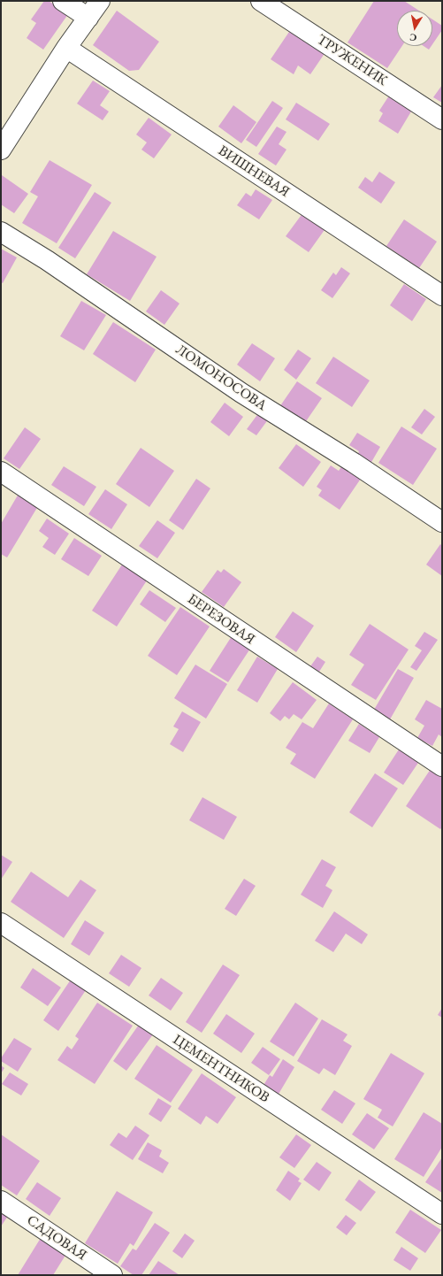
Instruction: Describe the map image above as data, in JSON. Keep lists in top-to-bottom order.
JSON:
{
  "streets": {
    "street": [
      "ТРУЖЕНИК",
      "ВИШНЕВАЯ",
      "ЛОМОНОСОВА",
      "БЕРЕЗОВАЯ",
      "ЦЕМЕНТНИКОВ",
      "САДОВАЯ"
    ]
  },
  "north": "bottom"
}
